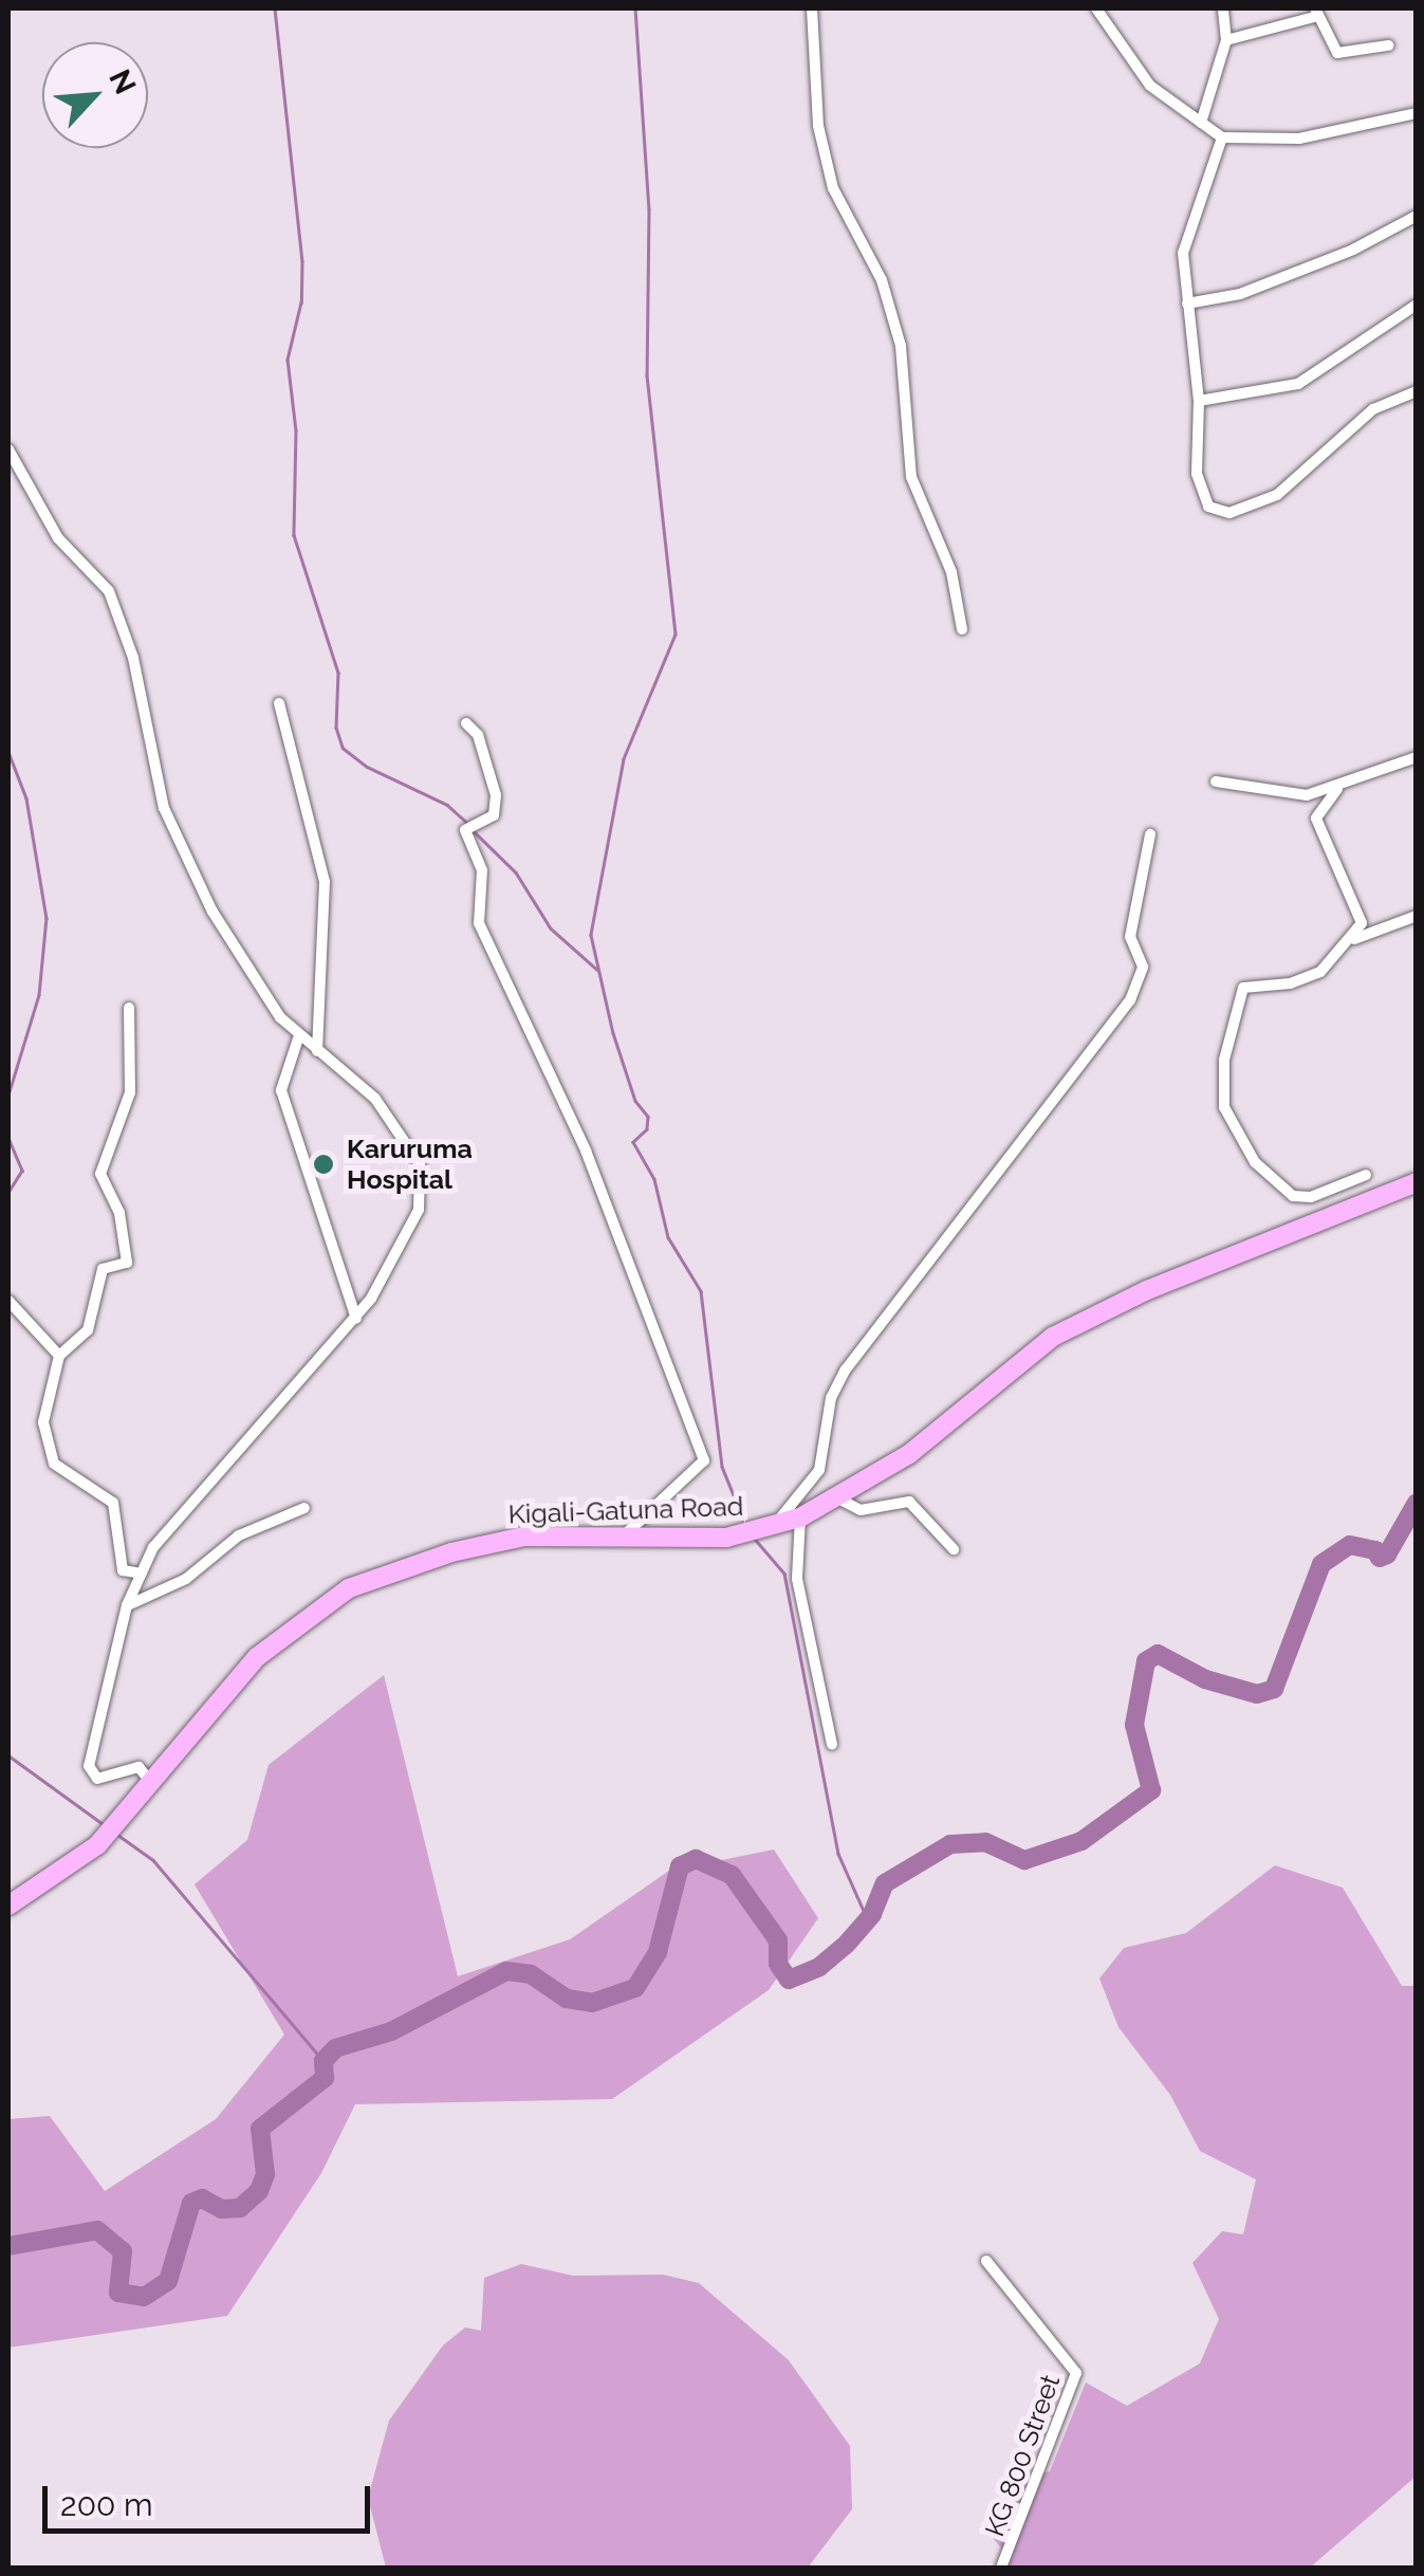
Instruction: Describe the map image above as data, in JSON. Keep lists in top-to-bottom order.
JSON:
{
  "streets": {
    "highway": ["Kigali-Gatuna Road"],
    "street": ["KG 800 Street"]
  },
  "places": ["Karuruma Hospital"],
  "scale_bar": "200 m",
  "north": "top right"
}
